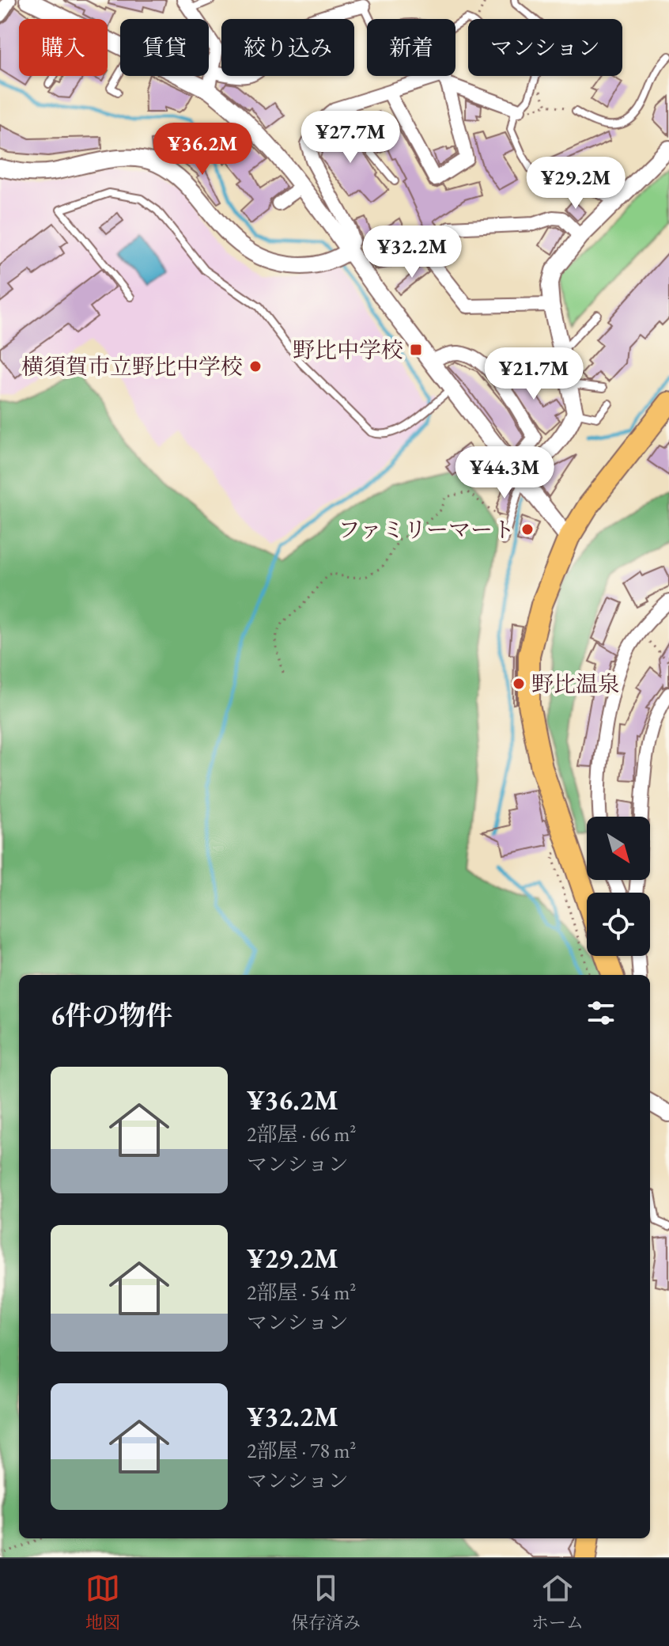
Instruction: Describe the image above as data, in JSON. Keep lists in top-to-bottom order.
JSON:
{
  "places": {
    "transit": ["野比中学校"],
    "other": ["横須賀市立野比中学校", "ファミリーマート", "野比温泉"]
  },
  "north": "bottom right",
  "page": {
    "chip": [
      "購入",
      "賃貸",
      "絞り込み",
      "新着",
      "マンション"
    ],
    "price": [
      "¥27.7M",
      "¥36.2M",
      "¥29.2M",
      "¥32.2M",
      "¥21.7M",
      "¥44.3M"
    ],
    "heading": "6件の物件",
    "list": [
      {
        "name": "¥36.2M",
        "note": "2部屋 · 66 m² · マンション"
      },
      {
        "name": "¥29.2M",
        "note": "2部屋 · 54 m² · マンション"
      },
      {
        "name": "¥32.2M",
        "note": "2部屋 · 78 m² · マンション"
      }
    ],
    "tabs": ["地図", "保存済み", "ホーム"]
  }
}
